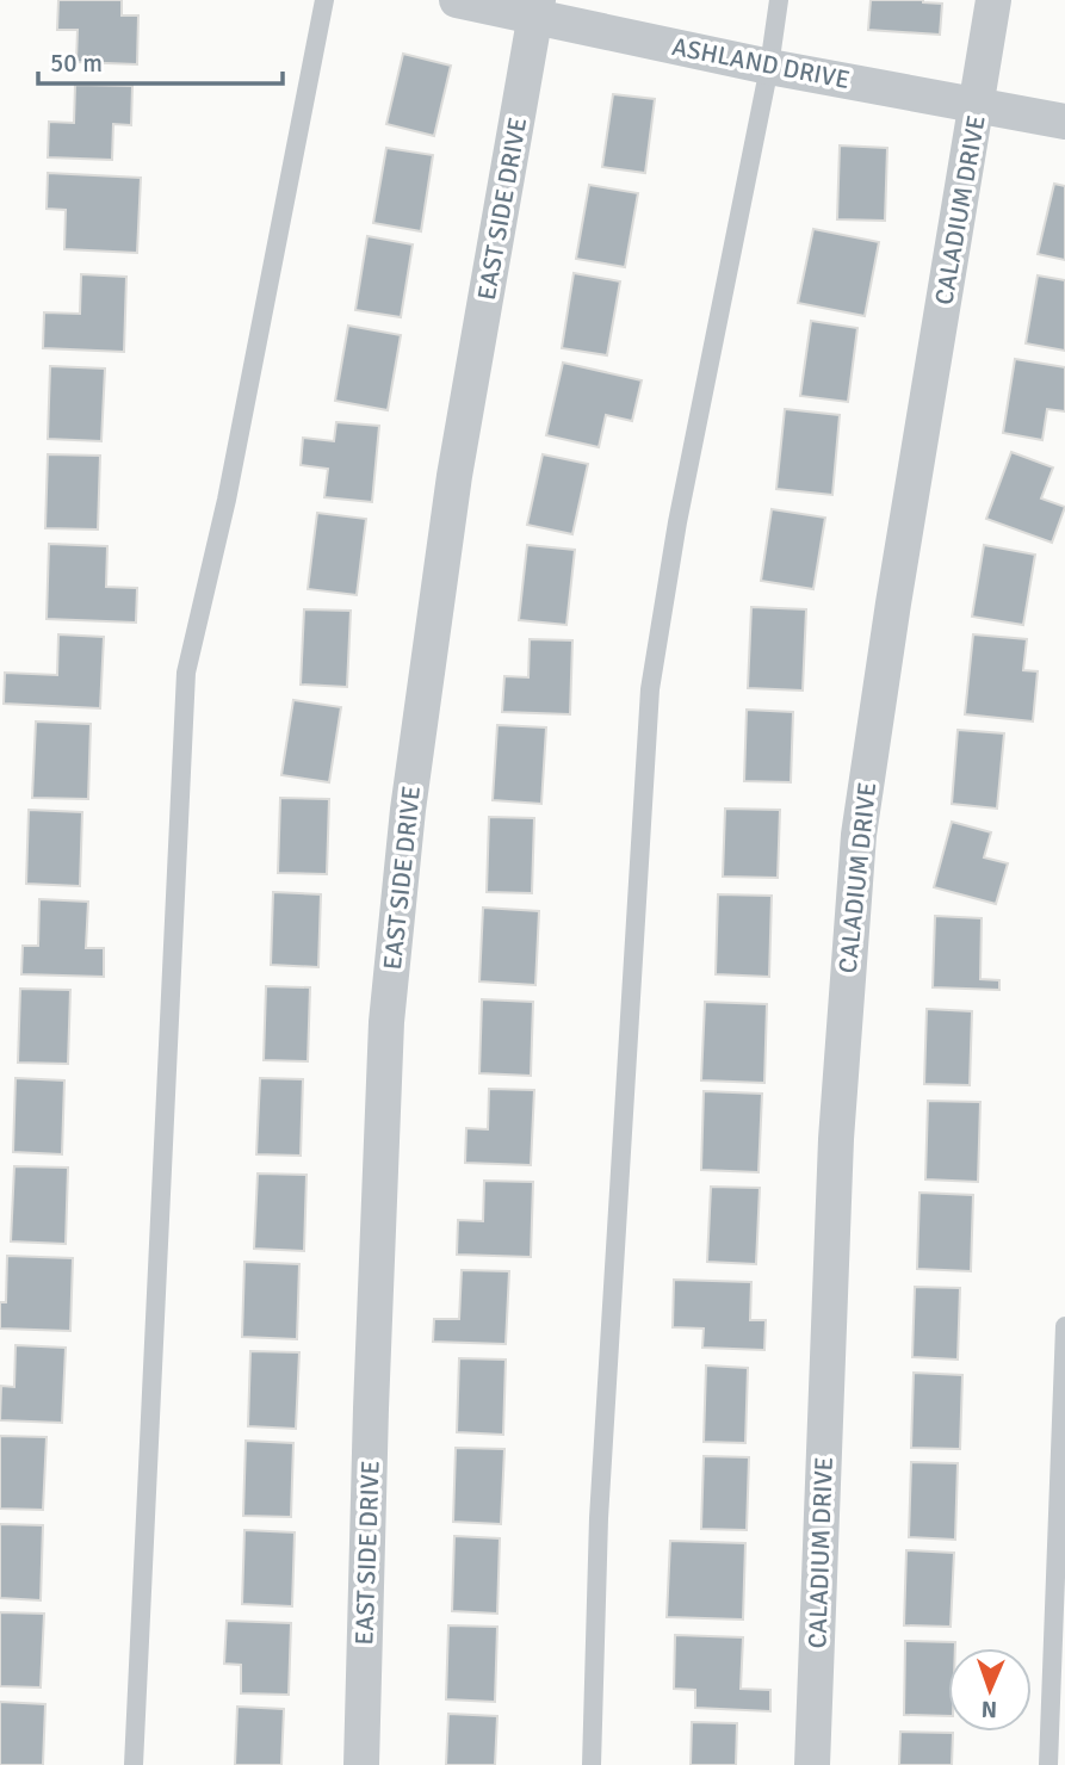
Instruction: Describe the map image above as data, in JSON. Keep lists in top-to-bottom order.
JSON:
{
  "streets": {
    "street": ["ASHLAND DRIVE", "EAST SIDE DRIVE", "CALADIUM DRIVE"]
  },
  "crossings": [
    ["ASHLAND DRIVE", "EAST SIDE DRIVE"],
    ["ASHLAND DRIVE", "CALADIUM DRIVE"]
  ],
  "scale_bar": "50 m",
  "north": "bottom"
}
